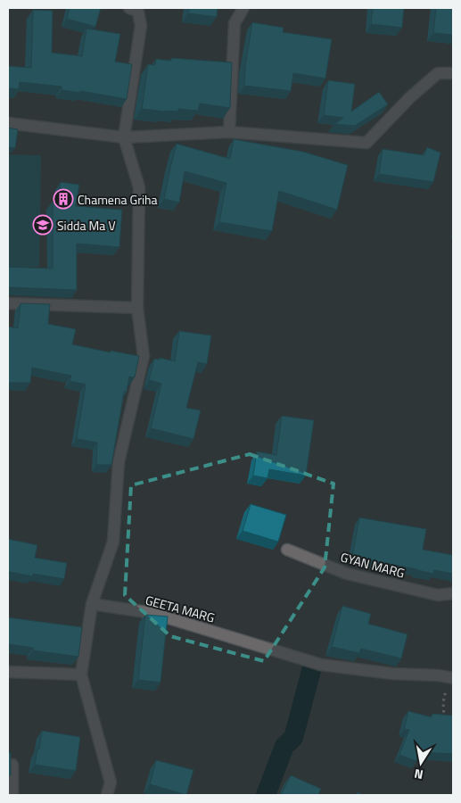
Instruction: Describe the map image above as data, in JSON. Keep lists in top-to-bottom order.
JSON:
{
  "streets": {
    "street": ["GYAN MARG", "GEETA MARG"]
  },
  "places": {
    "building": ["Chamena Griha"],
    "school or university": ["Sidda Ma V"]
  },
  "north": "bottom"
}
